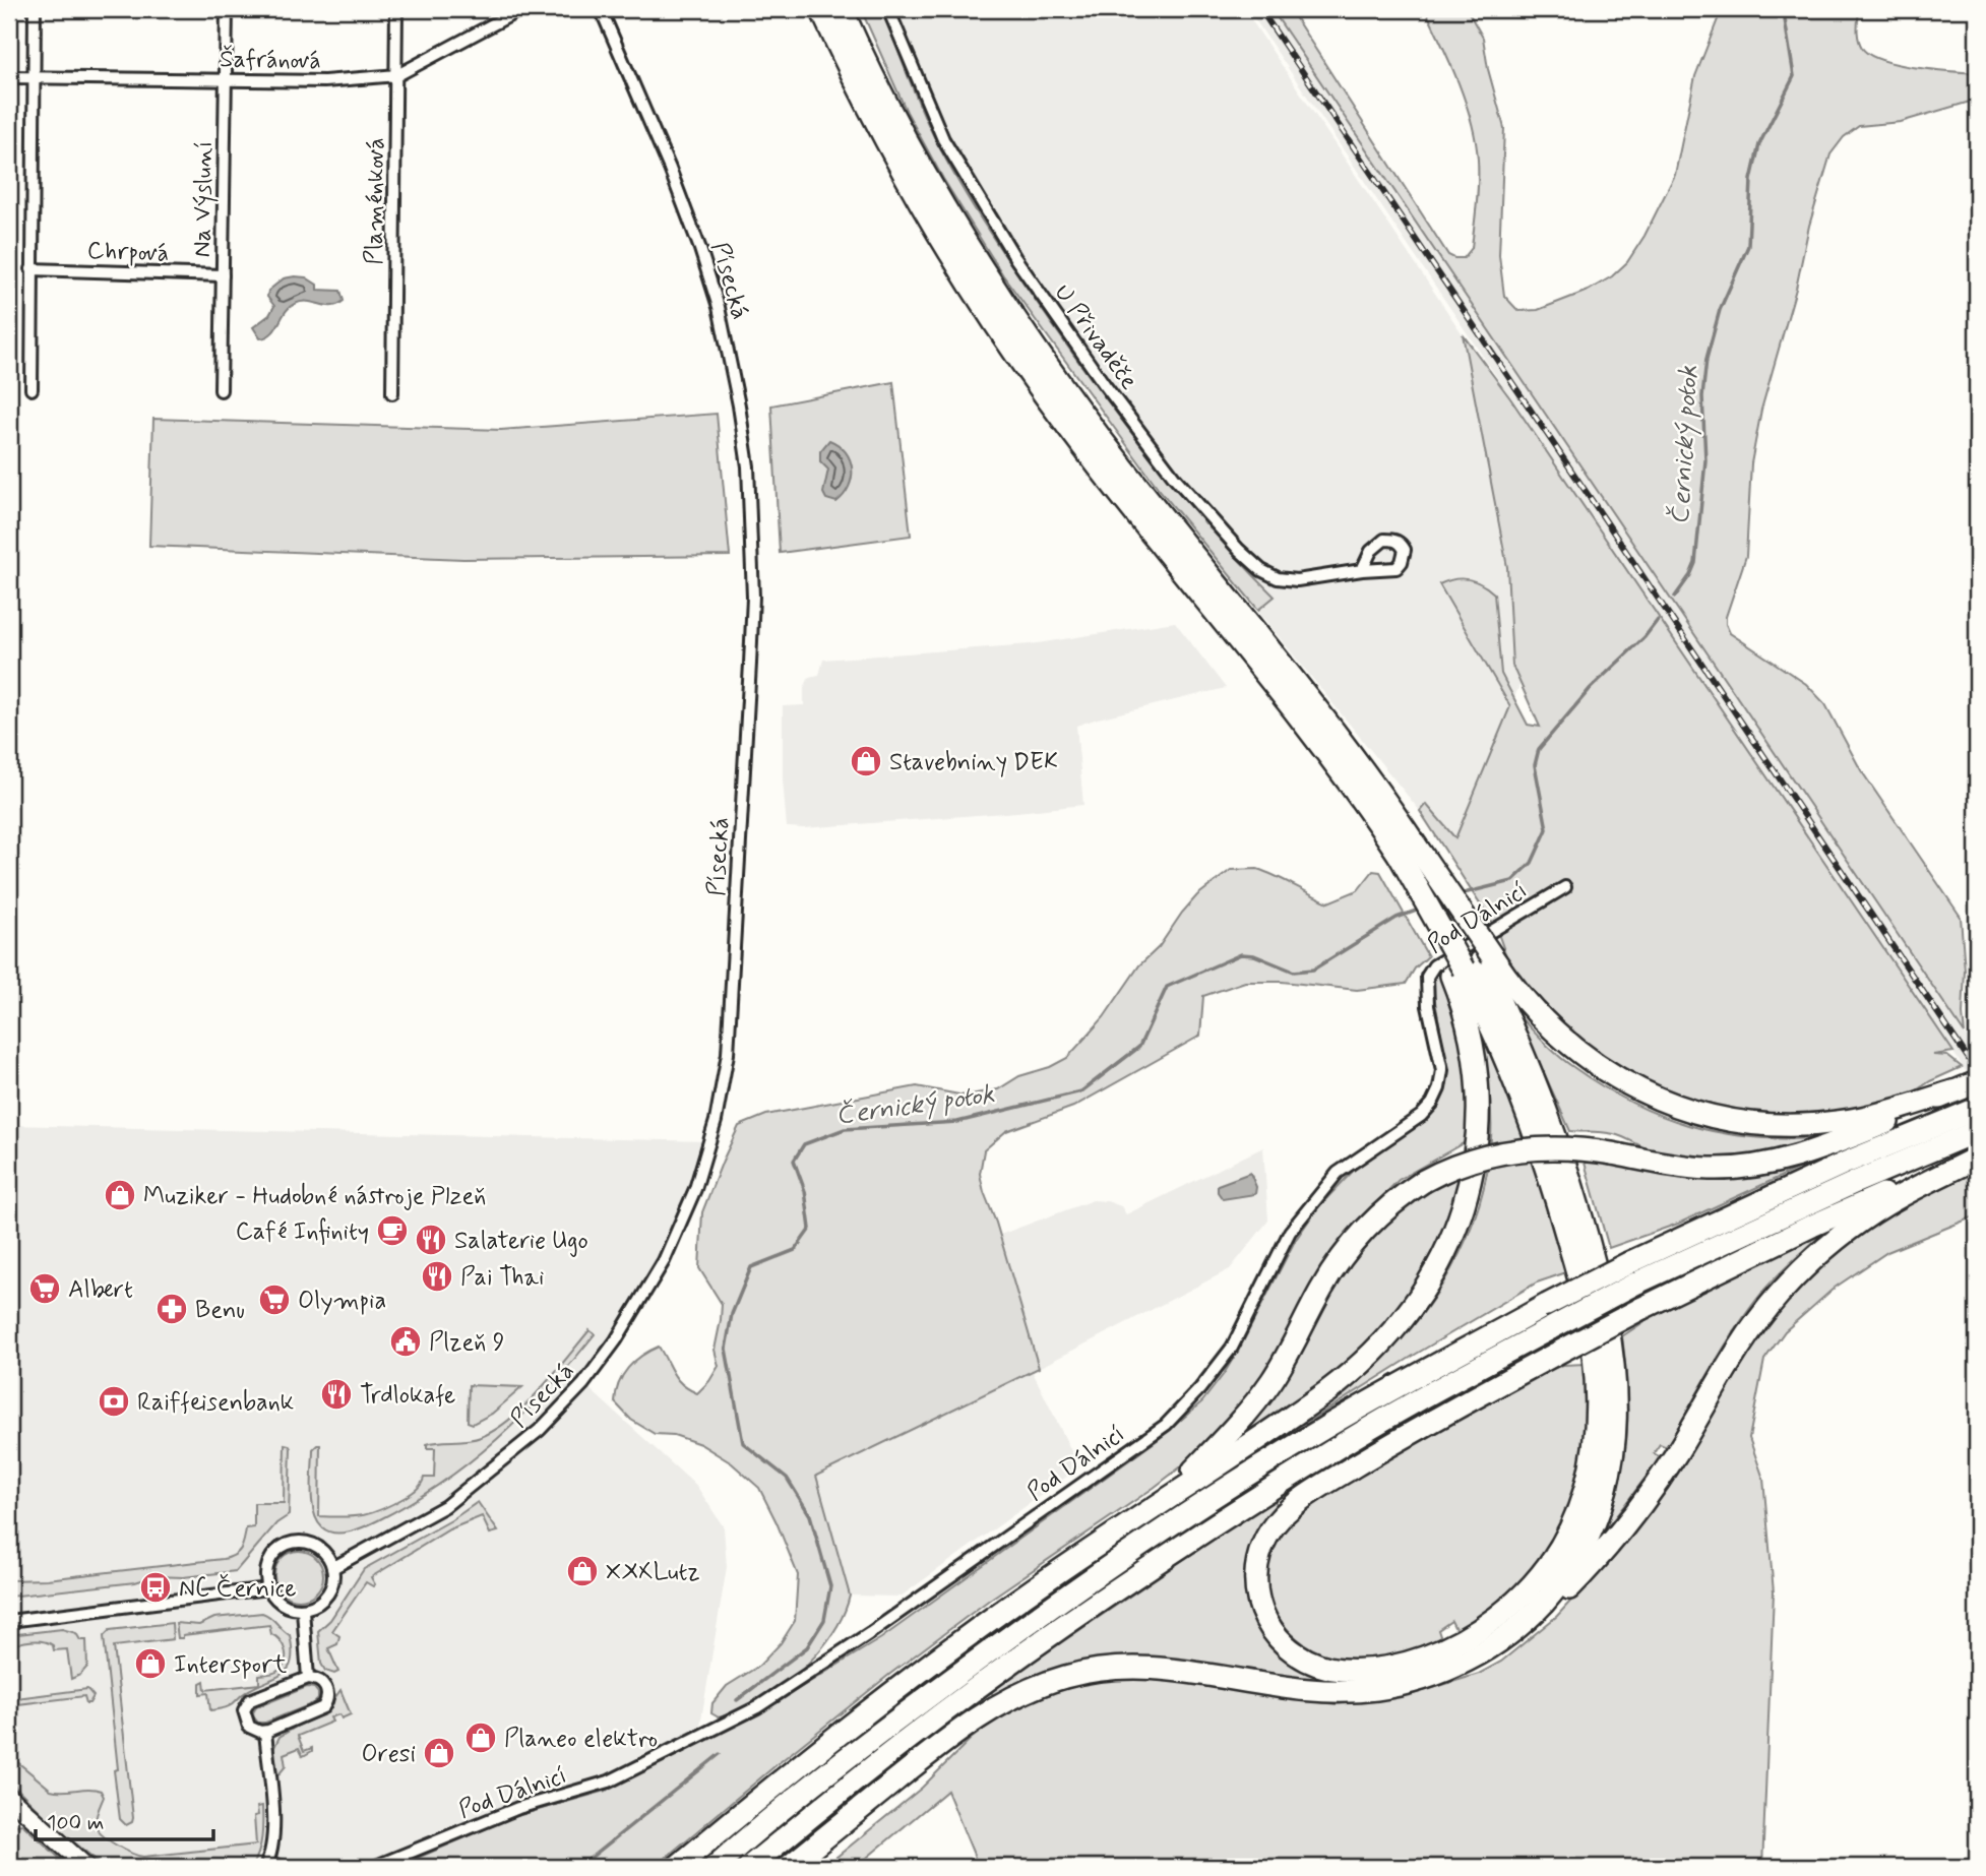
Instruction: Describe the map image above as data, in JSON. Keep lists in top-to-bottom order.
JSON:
{
  "streets": {
    "street": [
      "Šafránová",
      "Na Výsluní",
      "Plaménková",
      "Chrpová",
      "Písecká",
      "U Přivaděče",
      "Pod Dálnicí"
    ]
  },
  "crossings": [
    ["Šafránová", "Na Výsluní"],
    ["Šafránová", "Plaménková"],
    ["Na Výsluní", "Chrpová"]
  ],
  "water": ["Černický potok"],
  "places": {
    "shop": [
      "Stavebniny DEK",
      "Muziker - Hudobné nástroje Plzeň",
      "XXXLutz",
      "Intersport",
      "Planeo elektro",
      "Oresi"
    ],
    "cafe": ["Café Infinity"],
    "restaurant": ["Salaterie Ugo", "Pai Thai", "Trdlokafe"],
    "supermarket": ["Albert", "Olympia"],
    "pharmacy": ["Benu"],
    "public building": ["Plzeň 9"],
    "bank": ["Raiffeisenbank"],
    "bus stop": ["NC Černice"]
  },
  "scale_bar": "100 m"
}
